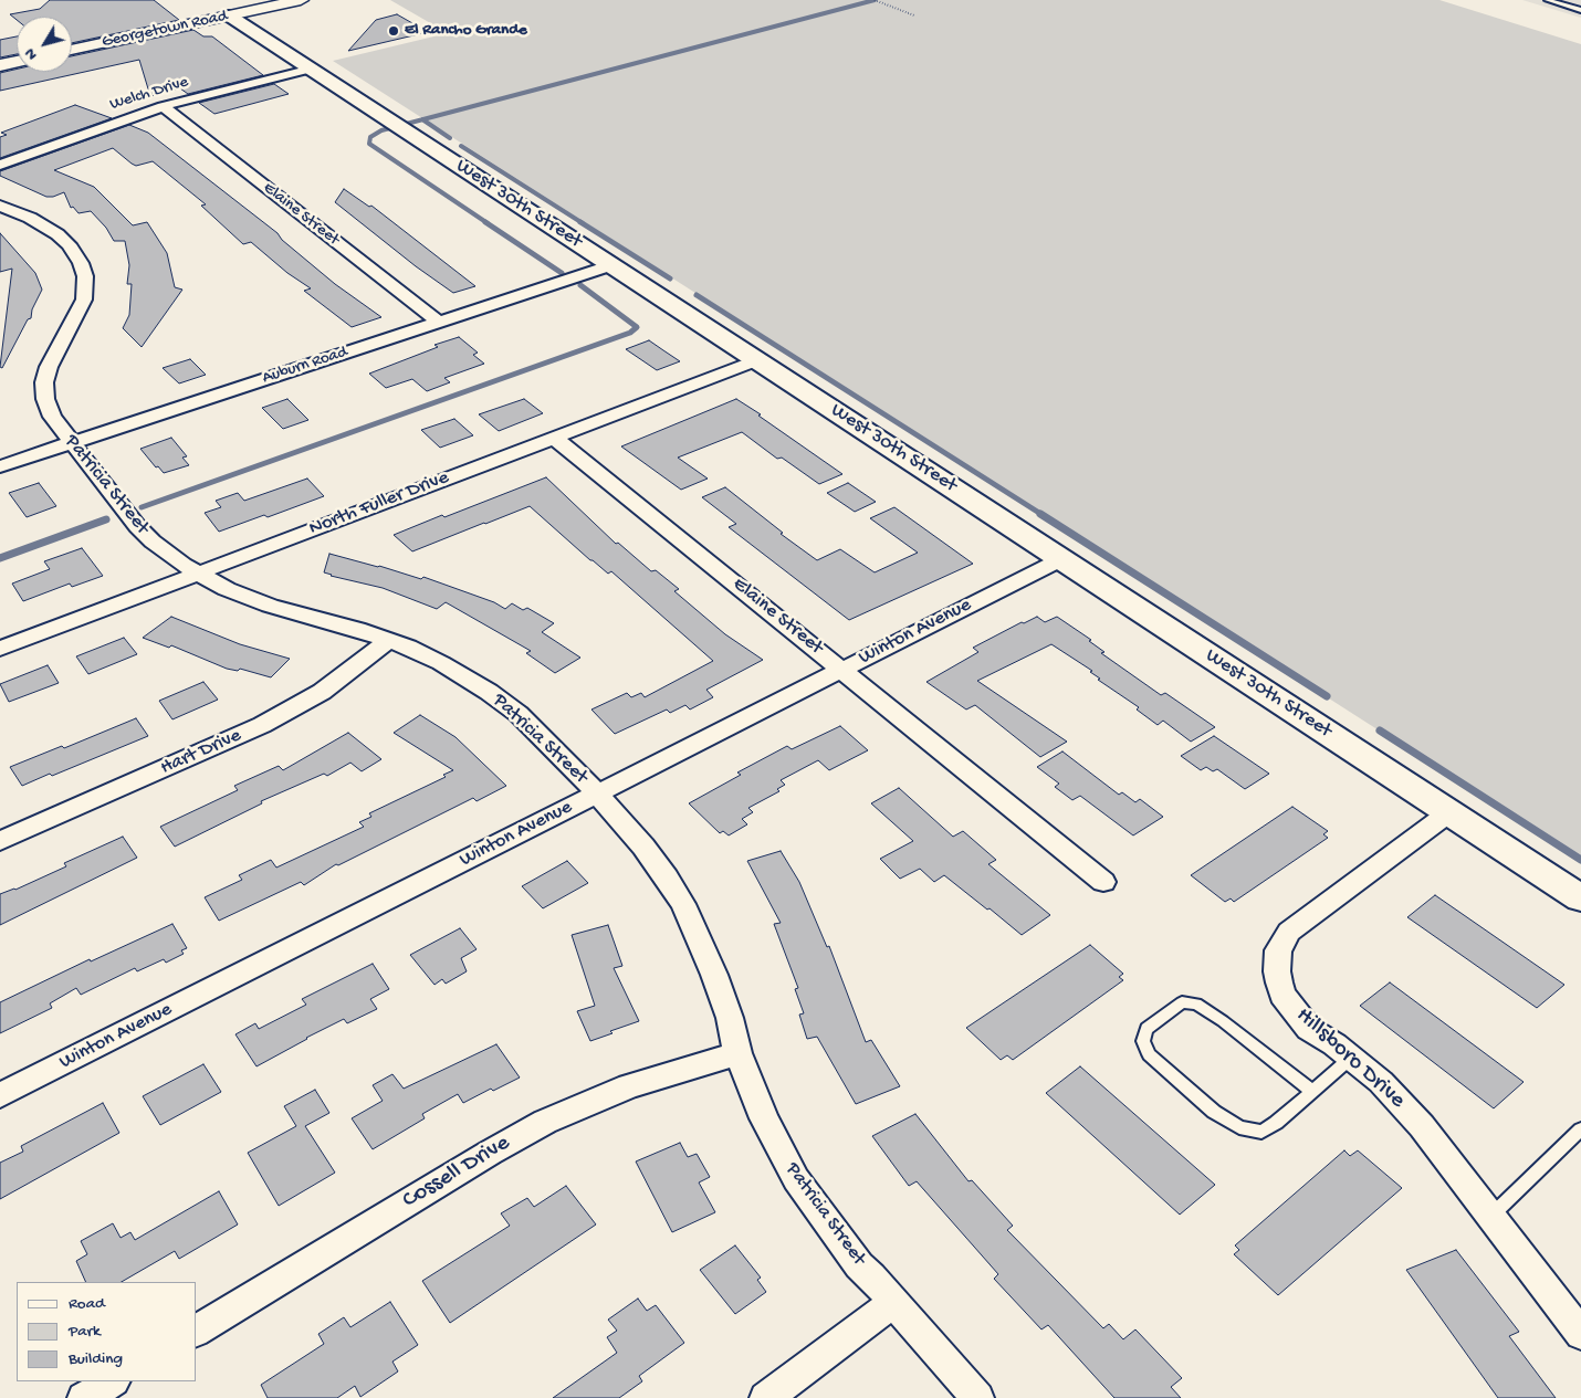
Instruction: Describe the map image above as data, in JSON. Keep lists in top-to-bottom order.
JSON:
{
  "streets": {
    "main road": ["Georgetown Road", "West 30th Street"],
    "street": [
      "Welch Drive",
      "Elaine Street",
      "Auburn Road",
      "Patricia Street",
      "North Fuller Drive",
      "Winton Avenue",
      "Hart Drive",
      "Hillsboro Drive",
      "Cossell Drive"
    ]
  },
  "crossings": [
    ["Georgetown Road", "West 30th Street"],
    ["Welch Drive", "West 30th Street"],
    ["Welch Drive", "Elaine Street"],
    ["West 30th Street", "Auburn Road"],
    ["West 30th Street", "North Fuller Drive"],
    ["West 30th Street", "Winton Avenue"],
    ["West 30th Street", "Hillsboro Drive"],
    ["Elaine Street", "Auburn Road"],
    ["Elaine Street", "North Fuller Drive"],
    ["Elaine Street", "Winton Avenue"],
    ["Auburn Road", "Patricia Street"],
    ["Patricia Street", "North Fuller Drive"],
    ["Patricia Street", "Winton Avenue"],
    ["Patricia Street", "Hart Drive"],
    ["Patricia Street", "Cossell Drive"]
  ],
  "places": ["El Rancho Grande"],
  "legend": ["Road", "Park", "Building"],
  "north": "bottom left"
}
